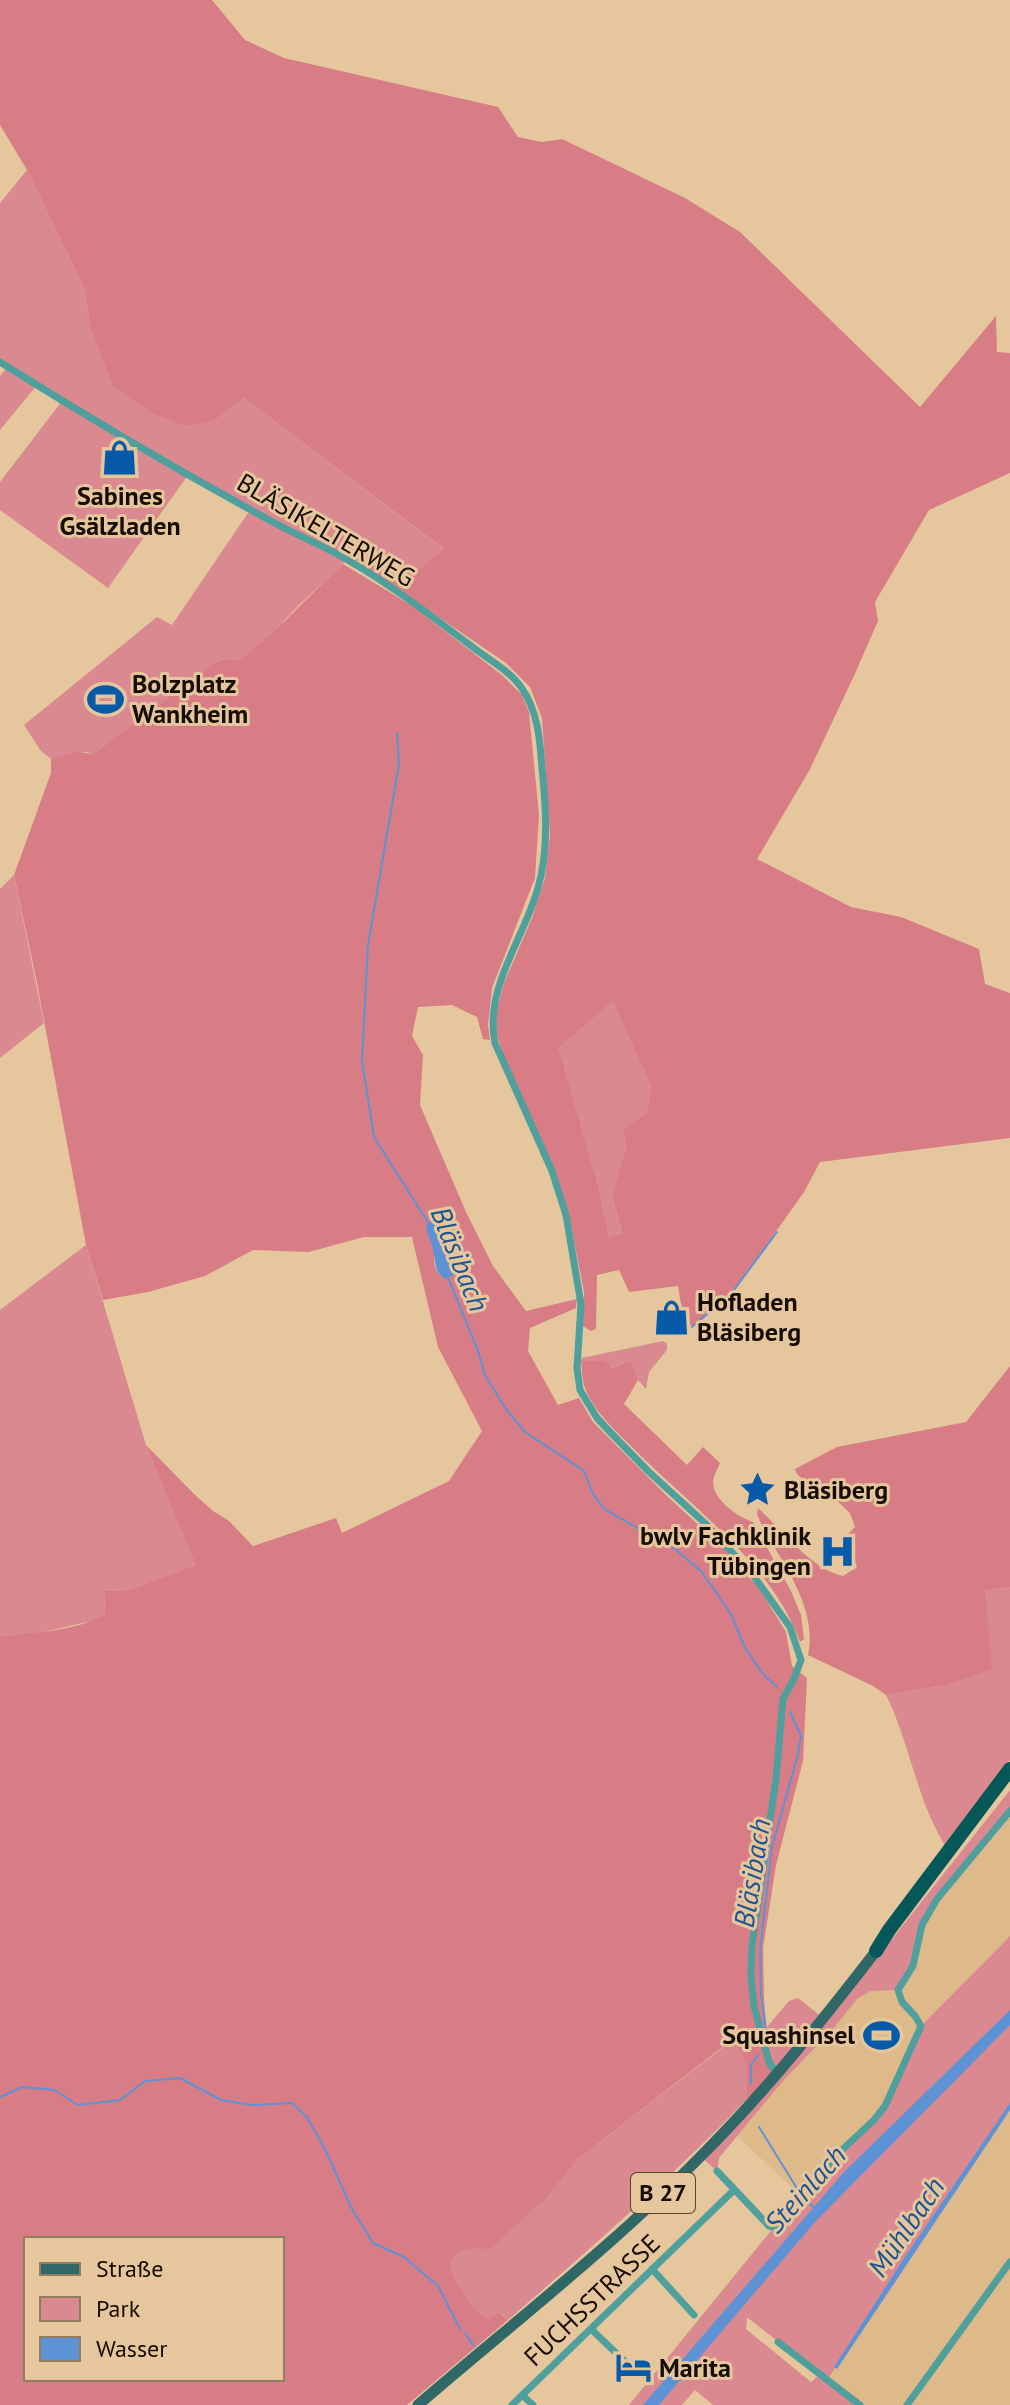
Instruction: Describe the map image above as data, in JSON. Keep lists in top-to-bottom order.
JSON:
{
  "streets": {
    "highway": ["B 27"],
    "street": ["BLÄSIKELTERWEG", "FUCHSSTRASSE"]
  },
  "crossings": [
    ["BLÄSIKELTERWEG", "B 27"]
  ],
  "water": ["Bläsibach", "Steinlach", "Mühlbach"],
  "places": {
    "shop": ["Sabines Gsälzladen", "Hofladen Bläsiberg"],
    "sports": ["Bolzplatz Wankheim", "Squashinsel"],
    "place": ["Bläsiberg"],
    "hospital": ["bwlv Fachklinik Tübingen"],
    "hotel": ["Marita"]
  },
  "legend": ["Straße", "Park", "Wasser"]
}
